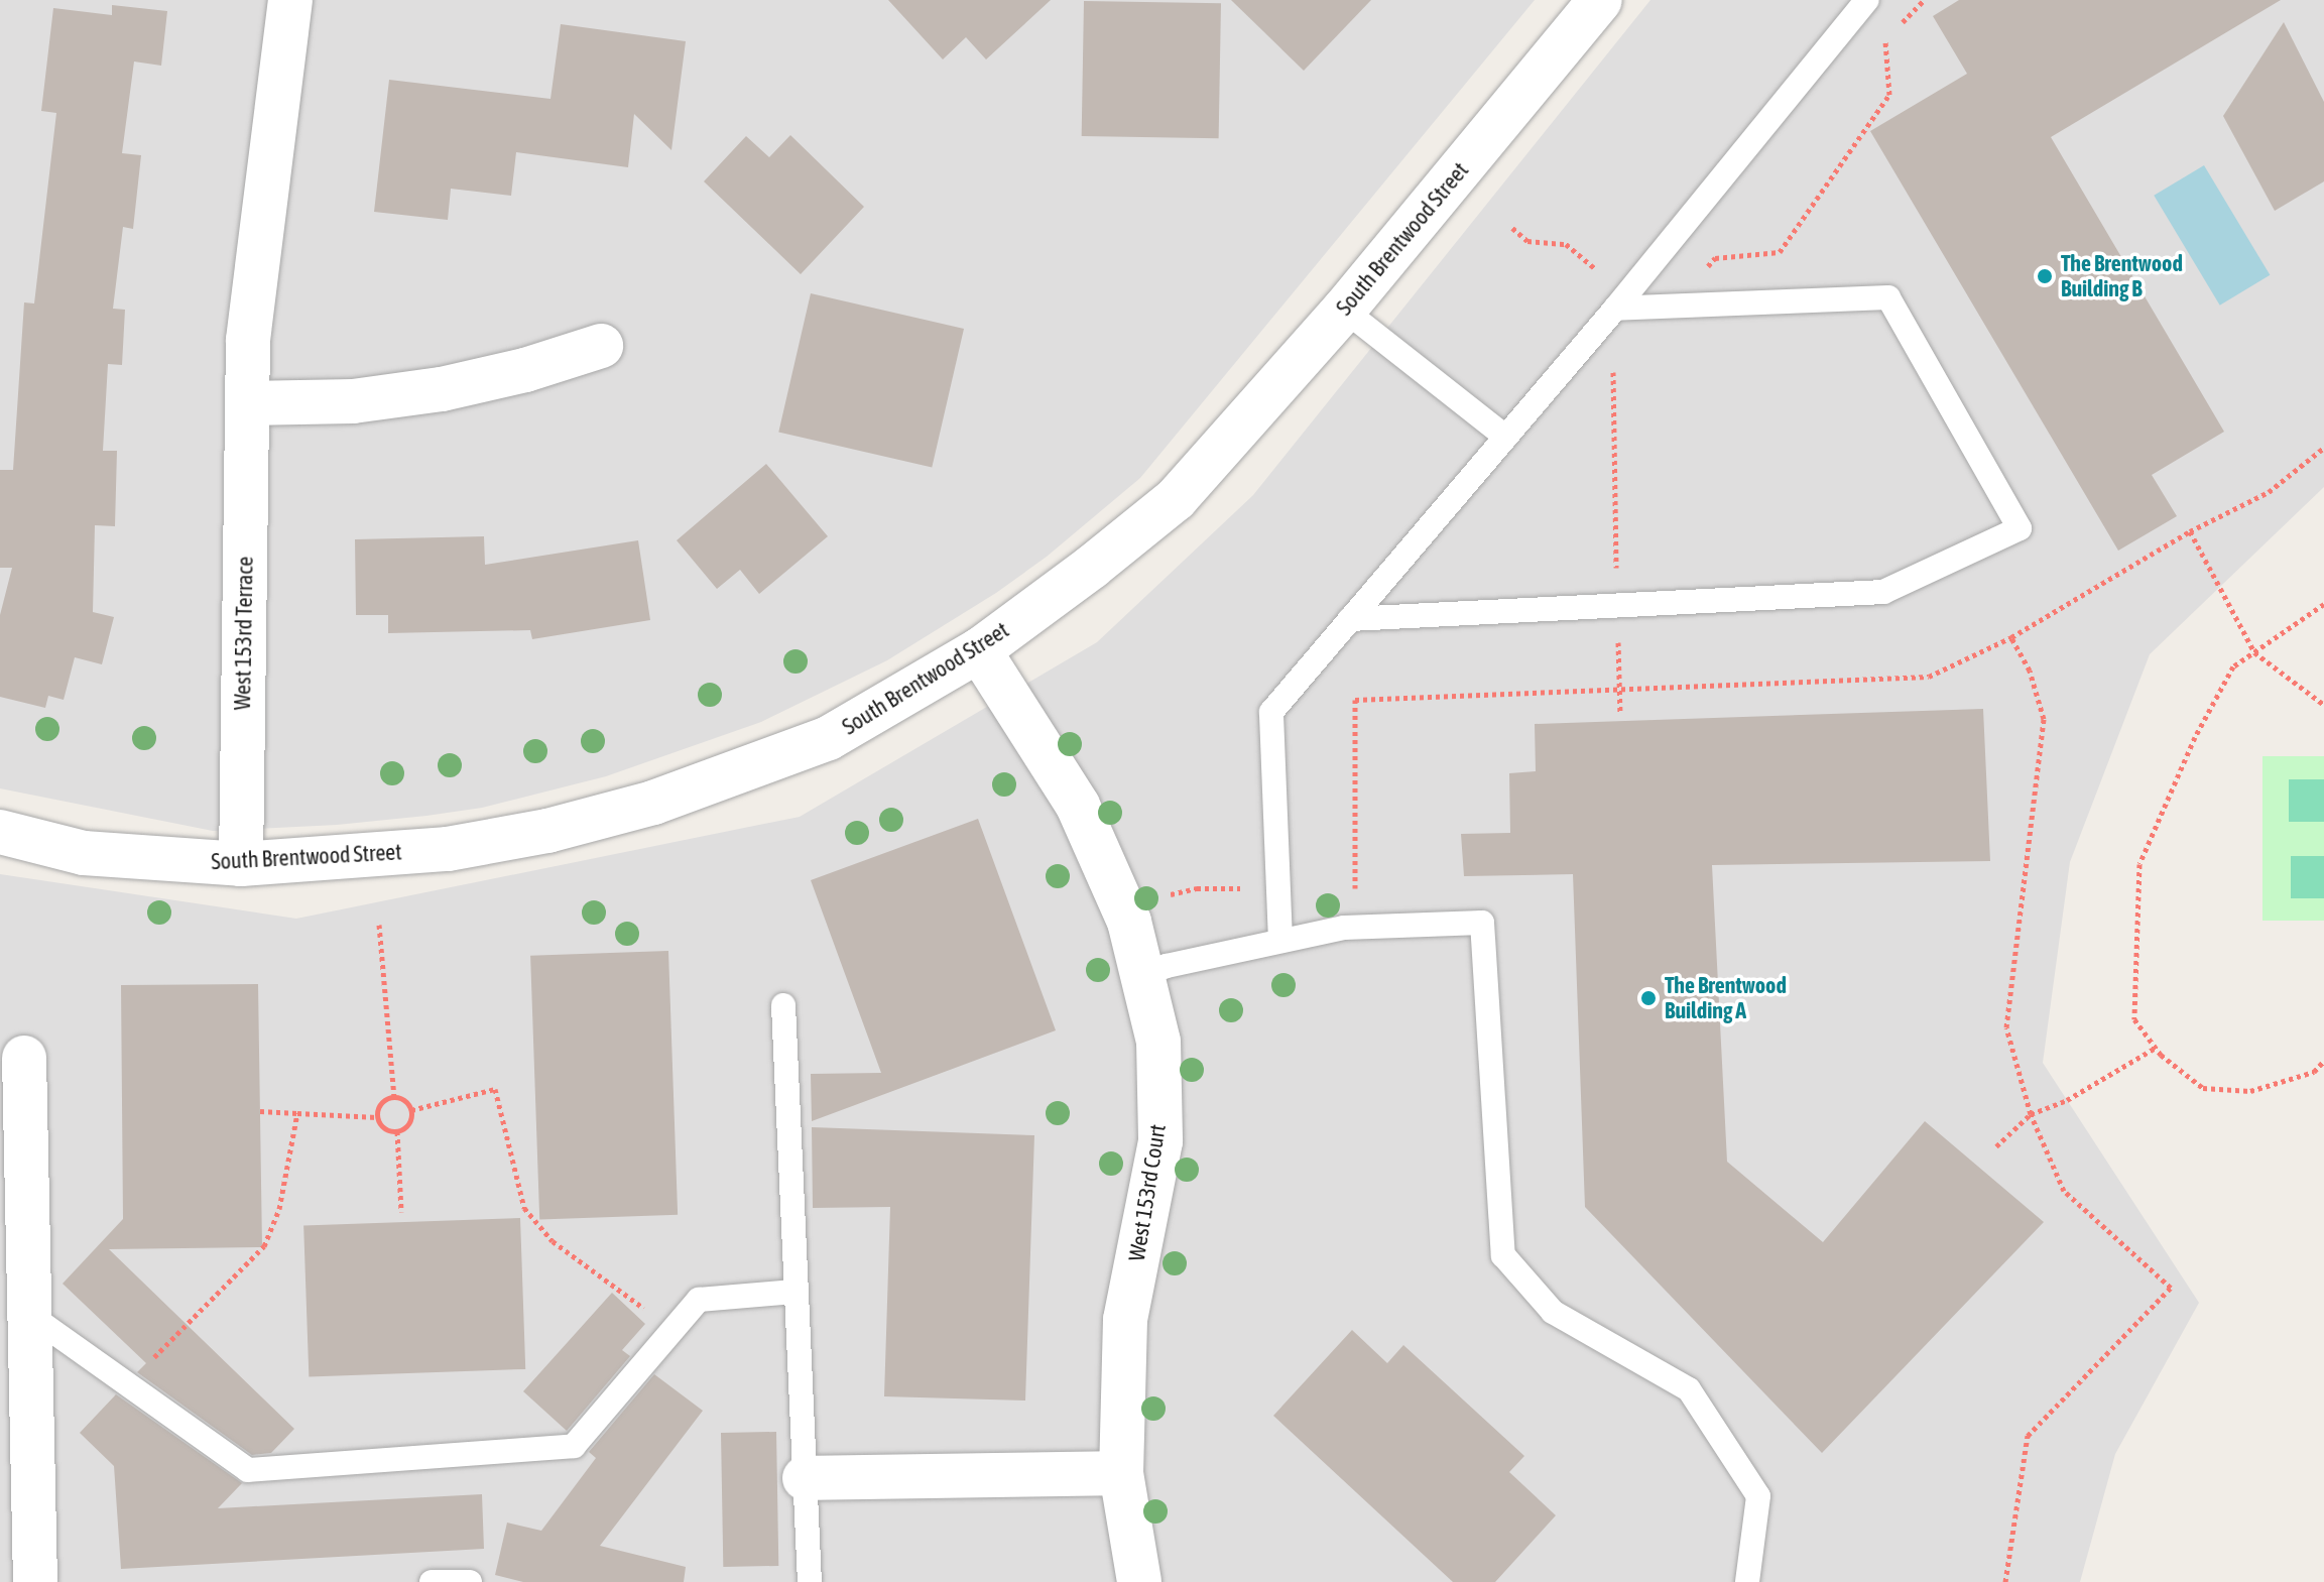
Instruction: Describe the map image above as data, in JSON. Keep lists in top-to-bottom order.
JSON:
{
  "streets": {
    "street": ["South Brentwood Street", "West 153rd Terrace", "West 153rd Court"]
  },
  "crossings": [
    ["South Brentwood Street", "West 153rd Terrace"],
    ["South Brentwood Street", "West 153rd Court"]
  ],
  "places": ["The Brentwood Building B", "The Brentwood Building A"]
}
